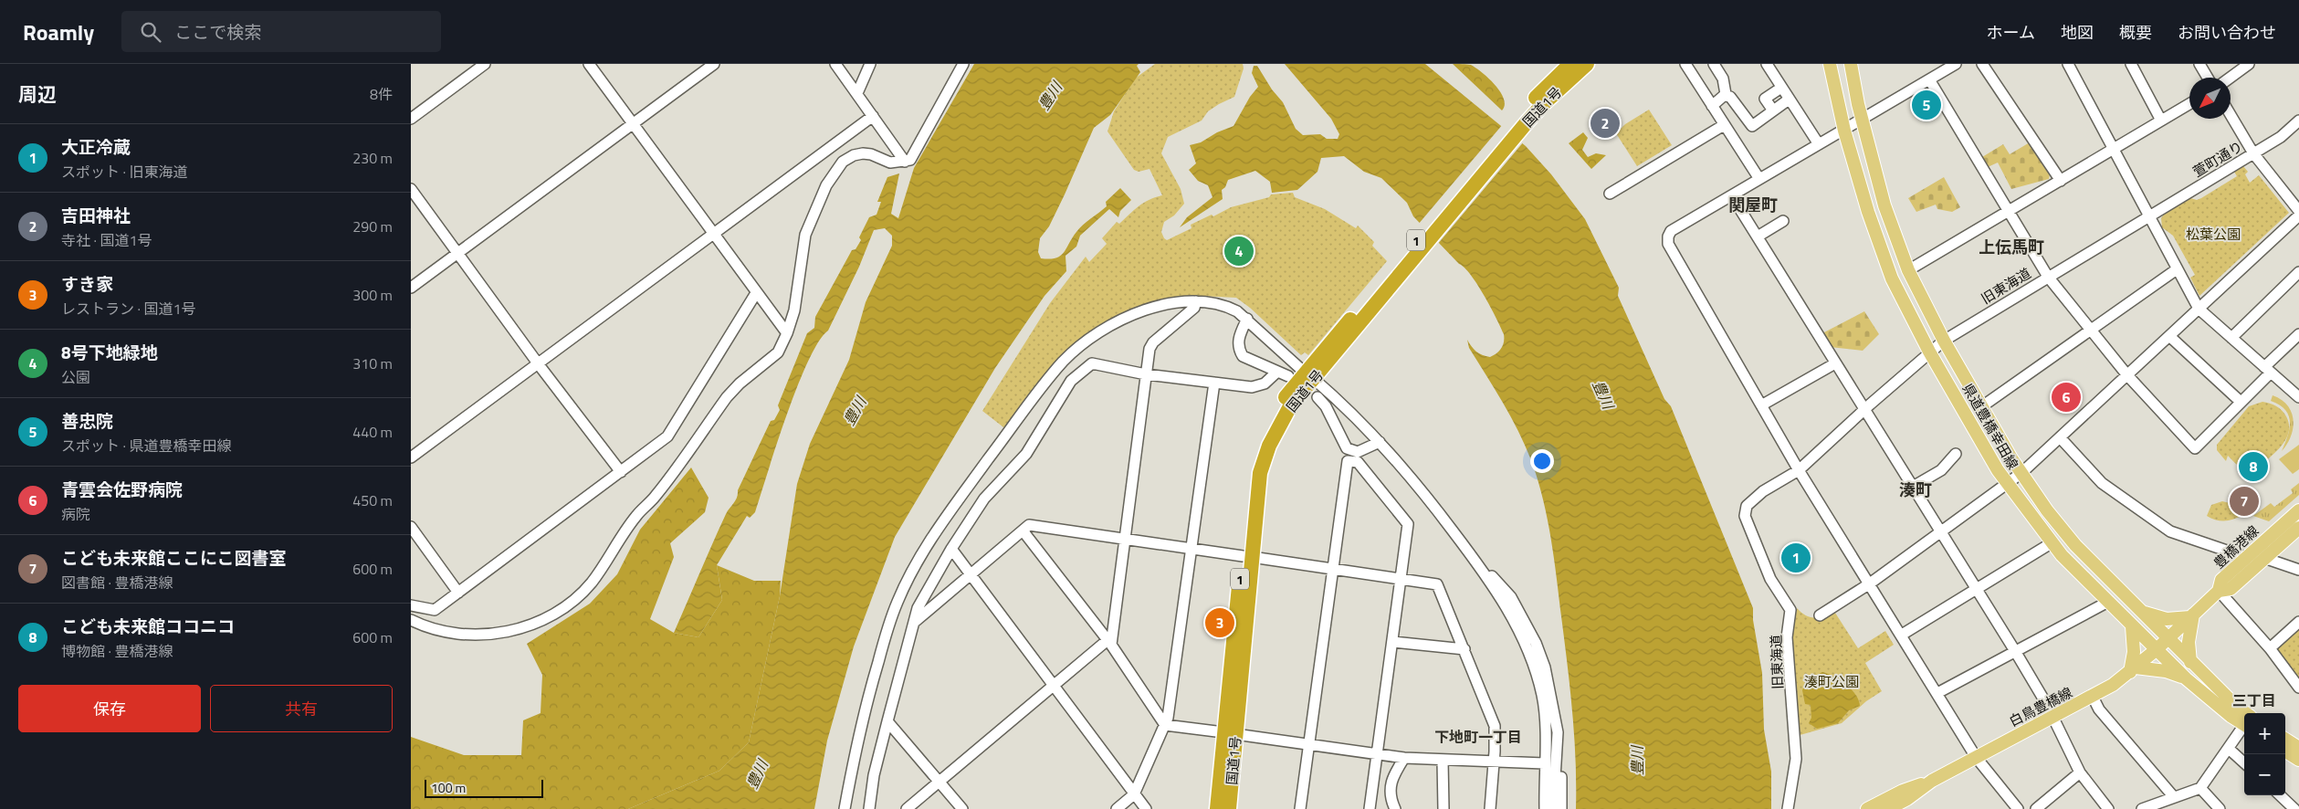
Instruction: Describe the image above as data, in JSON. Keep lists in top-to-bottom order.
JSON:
{
  "streets": {
    "highway": ["国道1号", "1"],
    "main road": ["県道豊橋幸田線", "豊橋港線", "白鳥豊橋線"],
    "street": ["萱町通り", "旧東海道"]
  },
  "crossings": [
    ["萱町通り", "旧東海道"],
    ["旧東海道", "県道豊橋幸田線"],
    ["県道豊橋幸田線", "豊橋港線"],
    ["県道豊橋幸田線", "白鳥豊橋線"],
    ["豊橋港線", "白鳥豊橋線"]
  ],
  "districts": [
    "関屋町",
    "上伝馬町",
    "湊町",
    "三丁目",
    "下地町一丁目"
  ],
  "water": ["豊川"],
  "parks": ["松葉公園", "湊町公園"],
  "scale_bar": "100 m",
  "north": "bottom left",
  "page": {
    "header": "Roamly",
    "search": "ここで検索",
    "nav": [
      "ホーム",
      "地図",
      "概要",
      "お問い合わせ"
    ],
    "heading": ["周辺", "8件"],
    "pins": [
      "5",
      "2",
      "4",
      "6",
      "8",
      "7",
      "1",
      "3"
    ],
    "list": [
      {
        "mark": "1",
        "name": "大正冷蔵",
        "note": "スポット · 旧東海道",
        "value": "230 m"
      },
      {
        "mark": "2",
        "name": "吉田神社",
        "note": "寺社 · 国道1号",
        "value": "290 m"
      },
      {
        "mark": "3",
        "name": "すき家",
        "note": "レストラン · 国道1号",
        "value": "300 m"
      },
      {
        "mark": "4",
        "name": "8号下地緑地",
        "note": "公園",
        "value": "310 m"
      },
      {
        "mark": "5",
        "name": "善忠院",
        "note": "スポット · 県道豊橋幸田線",
        "value": "440 m"
      },
      {
        "mark": "6",
        "name": "青雲会佐野病院",
        "note": "病院",
        "value": "450 m"
      },
      {
        "mark": "7",
        "name": "こども未来館ここにこ図書室",
        "note": "図書館 · 豊橋港線",
        "value": "600 m"
      },
      {
        "mark": "8",
        "name": "こども未来館ココニコ",
        "note": "博物館 · 豊橋港線",
        "value": "600 m"
      }
    ],
    "buttons": ["保存", "共有"],
    "map_buttons": ["+", "−"],
    "scale": "100 m"
  }
}
